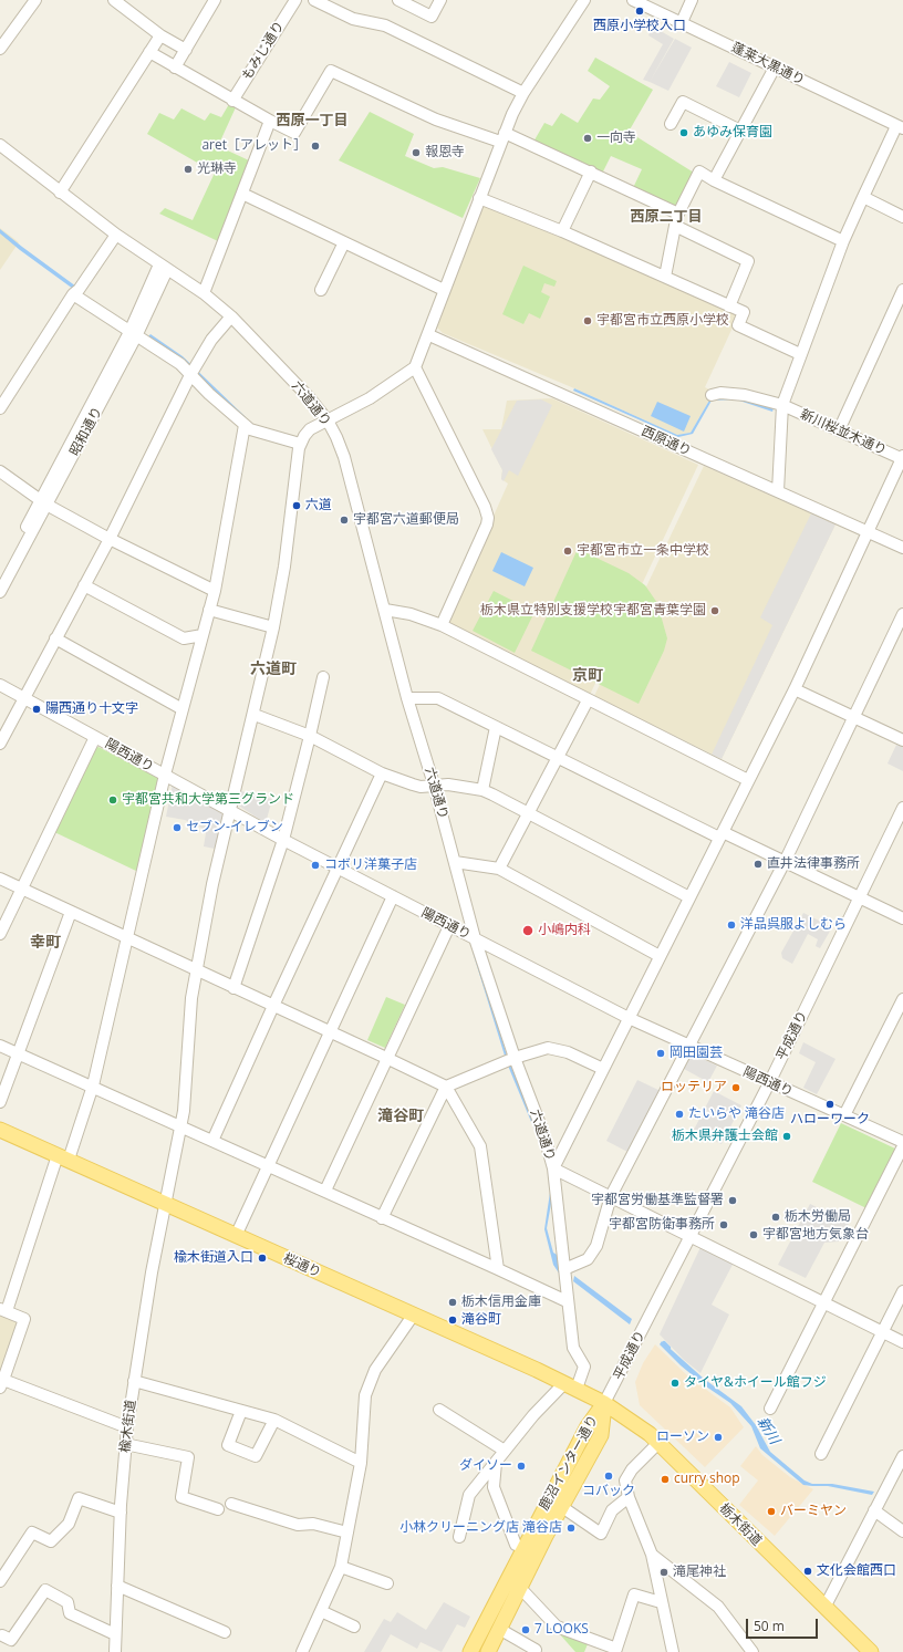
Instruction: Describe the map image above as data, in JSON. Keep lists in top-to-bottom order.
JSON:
{
  "streets": {
    "main road": ["桜通り", "鹿沼インター通り", "栃木街道"],
    "street": [
      "もみじ通り",
      "蓬莱大黒通り",
      "六道通り",
      "昭和通り",
      "新川桜並木通り",
      "西原通り",
      "陽西通り",
      "平成通り",
      "楡木街道"
    ]
  },
  "crossings": [
    ["六道通り", "昭和通り"],
    ["六道通り", "陽西通り"],
    ["六道通り", "桜通り"],
    ["陽西通り", "平成通り"],
    ["陽西通り", "楡木街道"],
    ["平成通り", "桜通り"],
    ["平成通り", "鹿沼インター通り"],
    ["平成通り", "栃木街道"],
    ["桜通り", "楡木街道"],
    ["桜通り", "鹿沼インター通り"],
    ["桜通り", "栃木街道"],
    ["鹿沼インター通り", "栃木街道"]
  ],
  "districts": [
    "西原一丁目",
    "西原二丁目",
    "六道町",
    "京町",
    "幸町",
    "滝谷町"
  ],
  "water": ["新川"],
  "places": [
    "西原小学校入口",
    "あゆみ保育園",
    "一向寺",
    "aret［アレット］",
    "報恩寺",
    "光琳寺",
    "宇都宮市立西原小学校",
    "六道",
    "宇都宮六道郵便局",
    "宇都宮市立一条中学校",
    "栃木県立特別支援学校宇都宮青葉学園",
    "陽西通り十文字",
    "宇都宮共和大学第三グランド",
    "セブン-イレブン",
    "直井法律事務所",
    "コボリ洋菓子店",
    "洋品呉服よしむら",
    "小嶋内科",
    "岡田園芸",
    "ロッテリア",
    "ハローワーク",
    "たいらや 滝谷店",
    "栃木県弁護士会館",
    "宇都宮労働基準監督署",
    "栃木労働局",
    "宇都宮防衛事務所",
    "宇都宮地方気象台",
    "楡木街道入口",
    "栃木信用金庫",
    "滝谷町",
    "タイヤ&ホイール館フジ",
    "ローソン",
    "ダイソー",
    "コバック",
    "curry shop",
    "バーミヤン",
    "小林クリーニング店 滝谷店",
    "文化会館西口",
    "滝尾神社",
    "7 LOOKS"
  ],
  "scale_bar": "50 m"
}
